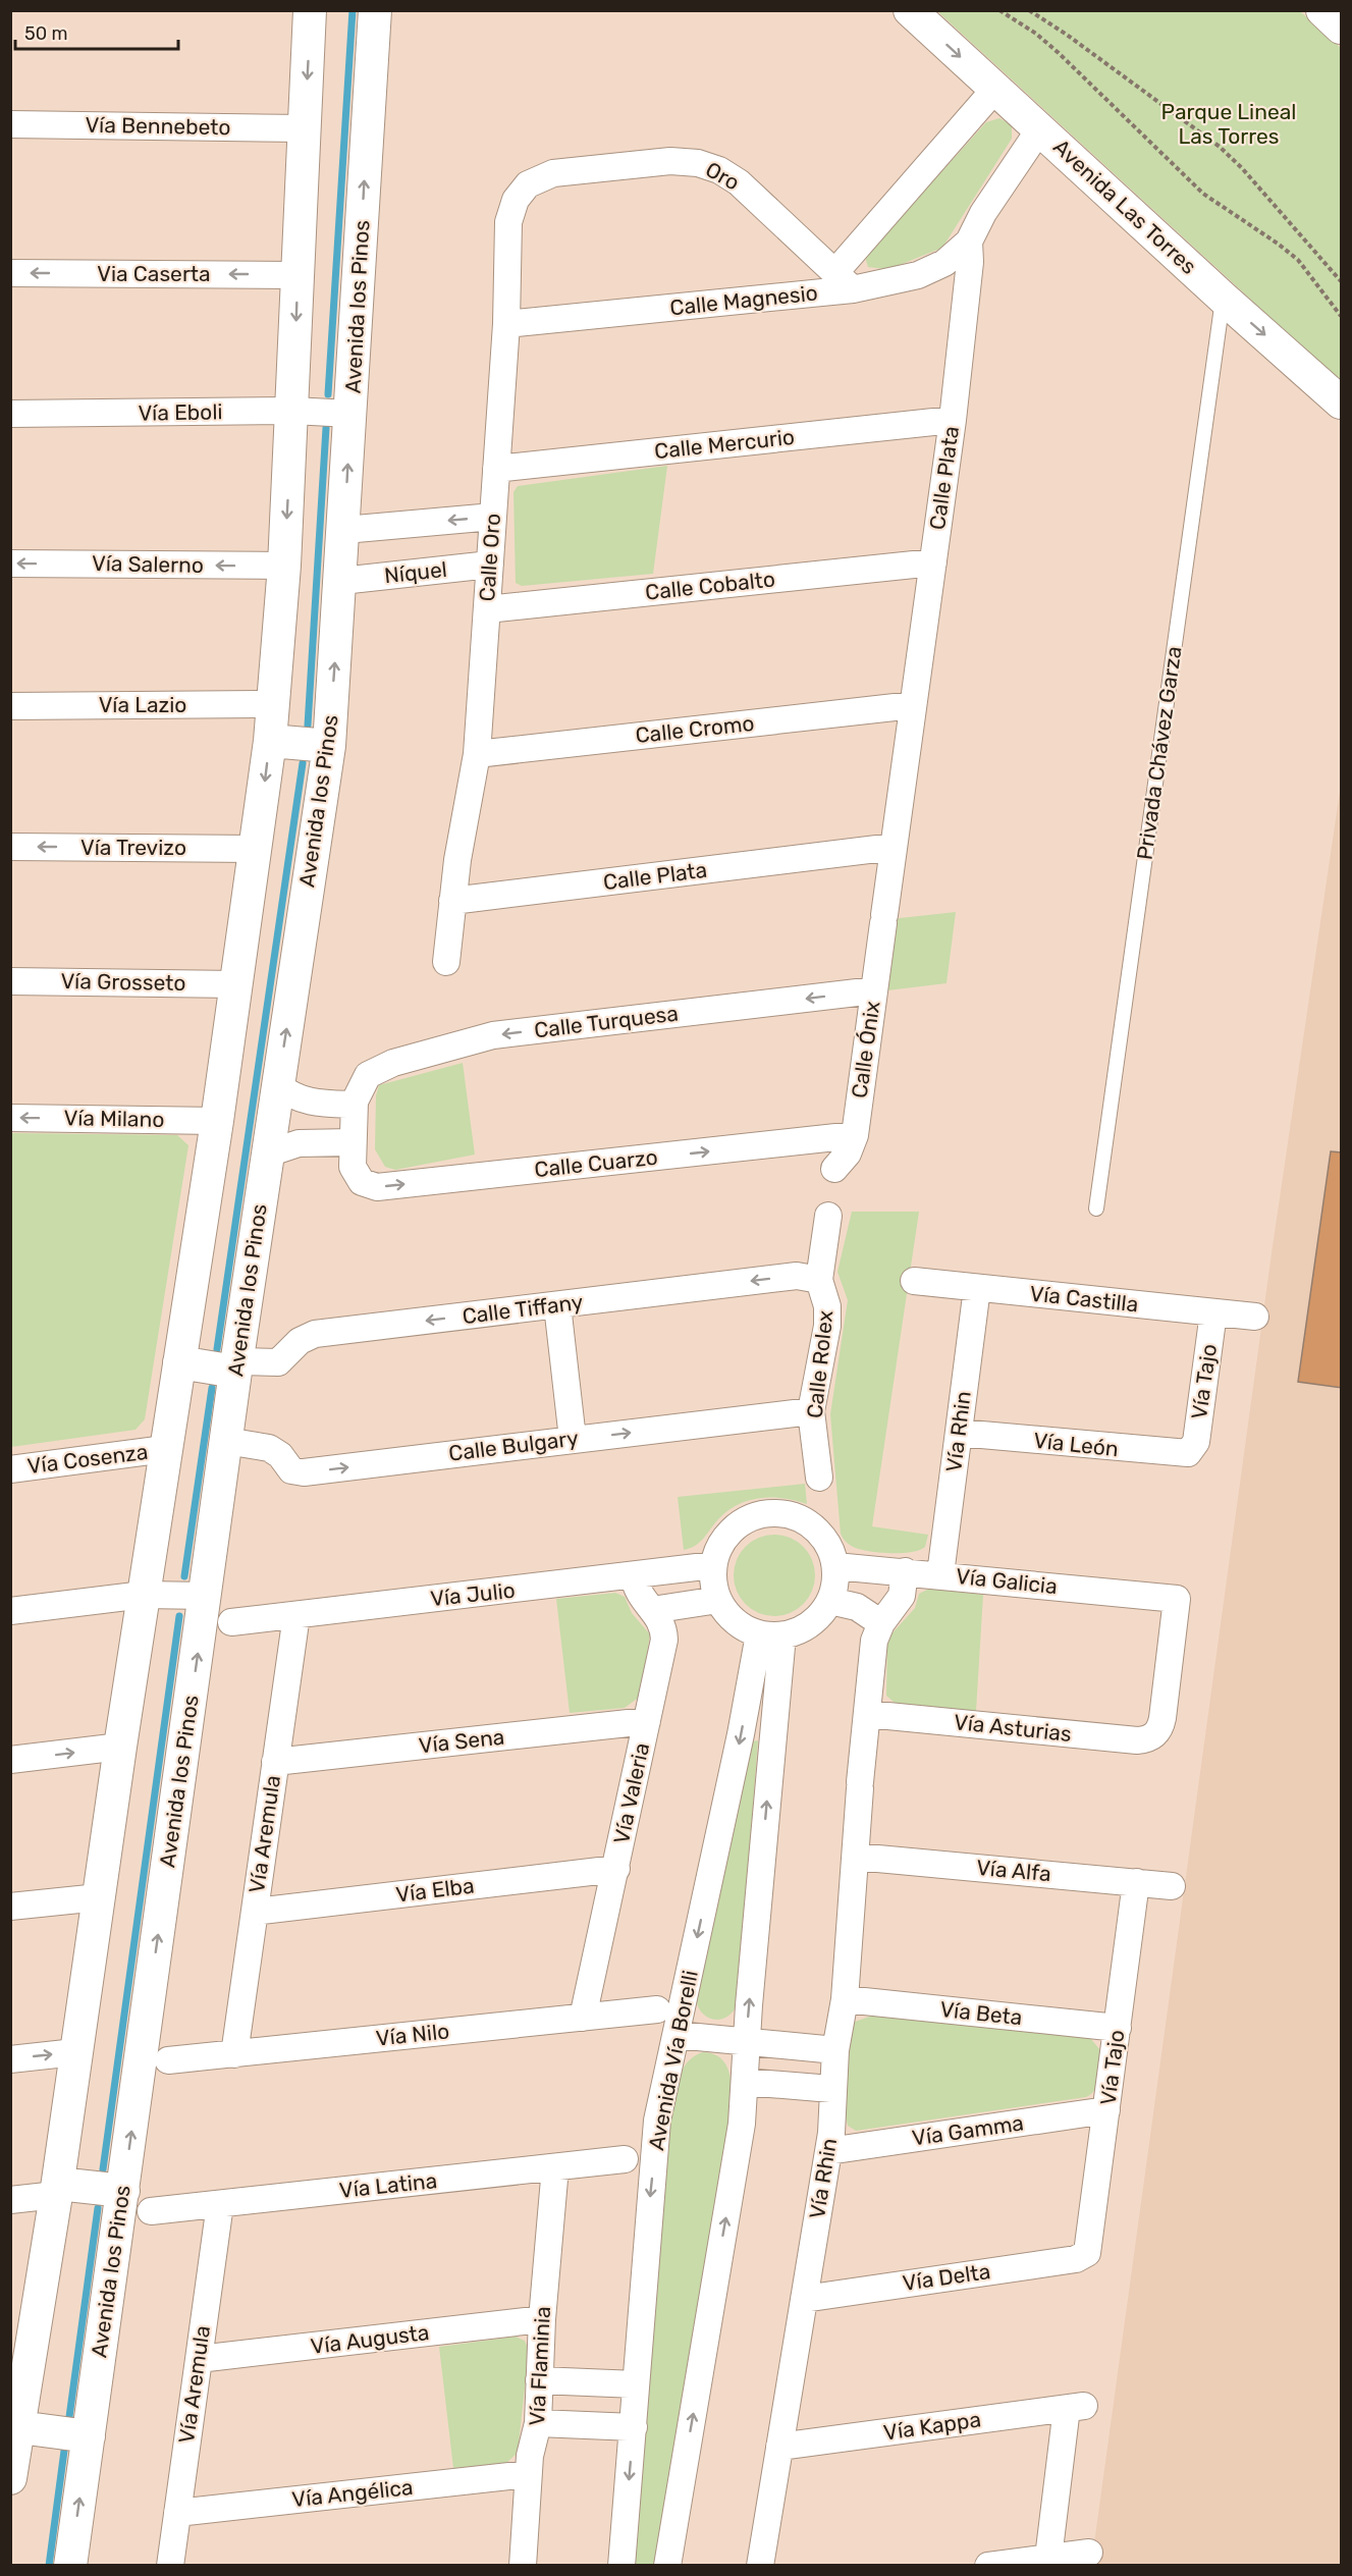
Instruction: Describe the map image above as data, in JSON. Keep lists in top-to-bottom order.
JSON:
{
  "streets": {
    "street": [
      "Vía Bennebeto",
      "Oro",
      "Avenida Las Torres",
      "Via Caserta",
      "Calle Magnesio",
      "Avenida los Pinos",
      "Vía Eboli",
      "Calle Mercurio",
      "Calle Plata",
      "Calle Oro",
      "Vía Salerno",
      "Níquel",
      "Calle Cobalto",
      "Vía Lazio",
      "Calle Cromo",
      "Vía Trevizo",
      "Vía Grosseto",
      "Calle Turquesa",
      "Calle Ónix",
      "Vía Milano",
      "Calle Cuarzo",
      "Vía Castilla",
      "Calle Tiffany",
      "Calle Rolex",
      "Vía Tajo",
      "Vía Rhin",
      "Vía León",
      "Calle Bulgary",
      "Vía Cosenza",
      "Vía Galicia",
      "Vía Julio",
      "Vía Asturias",
      "Vía Sena",
      "Vía Valeria",
      "Vía Aremula",
      "Vía Alfa",
      "Vía Elba",
      "Vía Beta",
      "Vía Nilo",
      "Avenida Vía Borelli",
      "Vía Gamma",
      "Vía Latina",
      "Vía Delta",
      "Vía Augusta",
      "Vía Flaminia",
      "Vía Kappa",
      "Vía Angélica"
    ],
    "lane": ["Privada Chávez Garza"]
  },
  "crossings": [
    ["Oro", "Calle Magnesio"],
    ["Oro", "Calle Oro"],
    ["Avenida Las Torres", "Calle Plata"],
    ["Avenida Las Torres", "Privada Chávez Garza"],
    ["Calle Magnesio", "Calle Plata"],
    ["Calle Magnesio", "Calle Oro"],
    ["Avenida los Pinos", "Vía Eboli"],
    ["Avenida los Pinos", "Níquel"],
    ["Avenida los Pinos", "Calle Tiffany"],
    ["Avenida los Pinos", "Calle Bulgary"],
    ["Calle Mercurio", "Calle Plata"],
    ["Calle Mercurio", "Calle Oro"],
    ["Calle Plata", "Calle Oro"],
    ["Calle Plata", "Calle Cobalto"],
    ["Calle Plata", "Calle Cromo"],
    ["Calle Plata", "Calle Ónix"],
    ["Calle Oro", "Níquel"],
    ["Calle Oro", "Calle Cobalto"],
    ["Calle Oro", "Calle Cromo"],
    ["Calle Turquesa", "Calle Ónix"],
    ["Calle Ónix", "Calle Cuarzo"],
    ["Vía Castilla", "Vía Tajo"],
    ["Vía Castilla", "Vía Rhin"],
    ["Calle Tiffany", "Calle Rolex"],
    ["Calle Rolex", "Calle Bulgary"],
    ["Vía Tajo", "Vía León"],
    ["Vía Tajo", "Vía Alfa"],
    ["Vía Tajo", "Vía Beta"],
    ["Vía Tajo", "Vía Gamma"],
    ["Vía Tajo", "Vía Delta"],
    ["Vía Rhin", "Vía León"],
    ["Vía Rhin", "Vía Galicia"],
    ["Vía Rhin", "Vía Asturias"],
    ["Vía Rhin", "Vía Alfa"],
    ["Vía Rhin", "Vía Beta"],
    ["Vía Rhin", "Vía Gamma"],
    ["Vía Rhin", "Vía Delta"],
    ["Vía Rhin", "Vía Kappa"],
    ["Vía Galicia", "Vía Julio"],
    ["Vía Galicia", "Vía Asturias"],
    ["Vía Galicia", "Avenida Vía Borelli"],
    ["Vía Julio", "Vía Valeria"],
    ["Vía Julio", "Vía Aremula"],
    ["Vía Julio", "Avenida Vía Borelli"],
    ["Vía Sena", "Vía Valeria"],
    ["Vía Sena", "Vía Aremula"],
    ["Vía Valeria", "Vía Elba"],
    ["Vía Valeria", "Vía Nilo"],
    ["Vía Aremula", "Vía Elba"],
    ["Vía Aremula", "Vía Nilo"],
    ["Vía Aremula", "Vía Latina"],
    ["Vía Aremula", "Vía Augusta"],
    ["Vía Aremula", "Vía Angélica"],
    ["Vía Latina", "Vía Flaminia"],
    ["Vía Augusta", "Vía Flaminia"],
    ["Vía Flaminia", "Vía Angélica"]
  ],
  "one_way": [
    "Avenida Las Torres",
    "Via Caserta",
    "Vía Salerno",
    "Vía Trevizo",
    "Calle Turquesa",
    "Vía Milano",
    "Calle Cuarzo",
    "Calle Tiffany",
    "Calle Bulgary"
  ],
  "parks": ["Parque Lineal Las Torres"],
  "scale_bar": "50 m"
}
